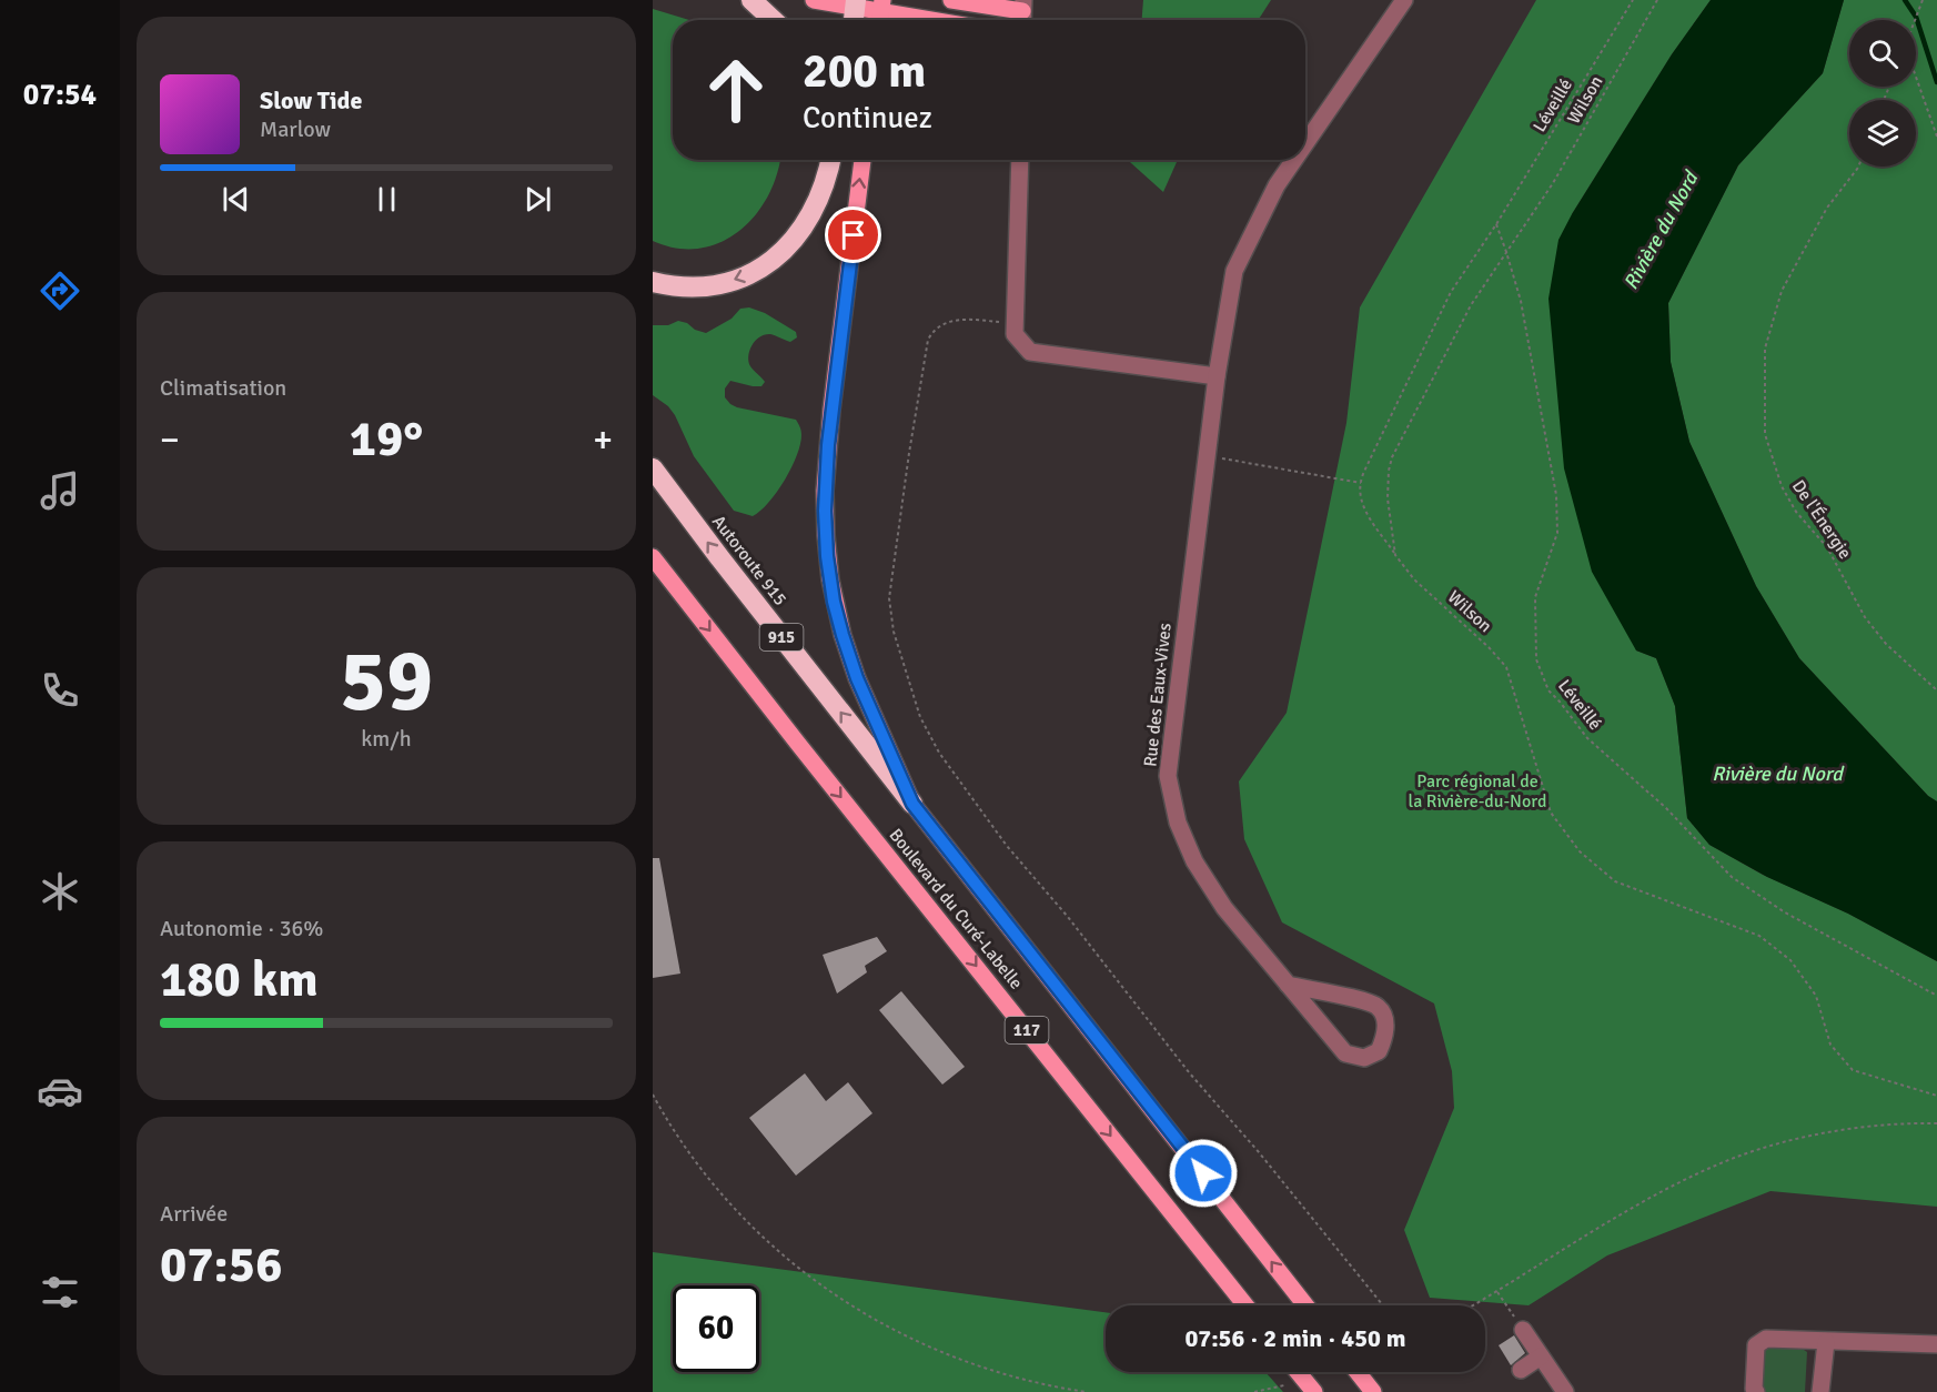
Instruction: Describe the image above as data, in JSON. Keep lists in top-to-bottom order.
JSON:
{
  "streets": {
    "highway": ["Autoroute 915", "915"],
    "main road": ["Boulevard du Curé-Labelle", "117"],
    "street": ["Rue des Eaux-Vives"],
    "path": ["Wilson", "Léveillé", "De l'Énergie"]
  },
  "crossings": [
    ["Wilson", "Léveillé"],
    ["Autoroute 915", "Boulevard du Curé-Labelle"]
  ],
  "one_way": ["Autoroute 915"],
  "water": ["Rivière du Nord"],
  "parks": ["Parc régional de la Rivière-du-Nord"],
  "page": {
    "tabs": "07:54",
    "turn": ["200 m", "Continuez"],
    "song": ["Slow Tide", "Marlow"],
    "tile": [
      "Climatisation",
      ["59", "km/h"],
      ["Autonomie · 36%", "180 km"],
      ["Arrivée", "07:56"]
    ],
    "heat": ["−", "19°", "+"],
    "limit": "60",
    "trip": "07:56 · 2 min · 450 m"
  }
}
